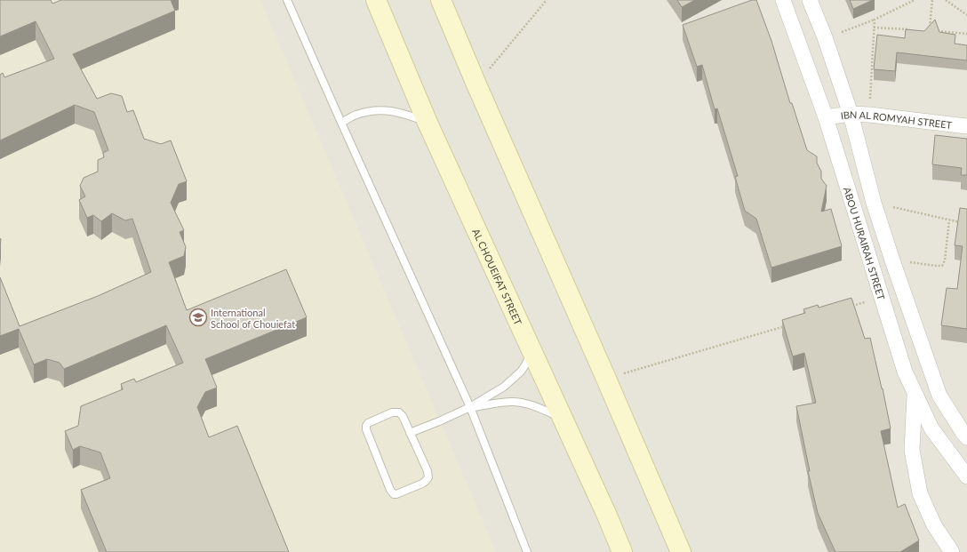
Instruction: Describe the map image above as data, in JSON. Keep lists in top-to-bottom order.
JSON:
{
  "streets": {
    "main road": ["AL CHOUEIFAT STREET"],
    "street": ["IBN AL ROMYAH STREET", "ABOU HURAIRAH STREET"]
  },
  "crossings": [
    ["IBN AL ROMYAH STREET", "ABOU HURAIRAH STREET"]
  ],
  "places": {
    "school or university": ["International School of Chouiefat"]
  }
}
